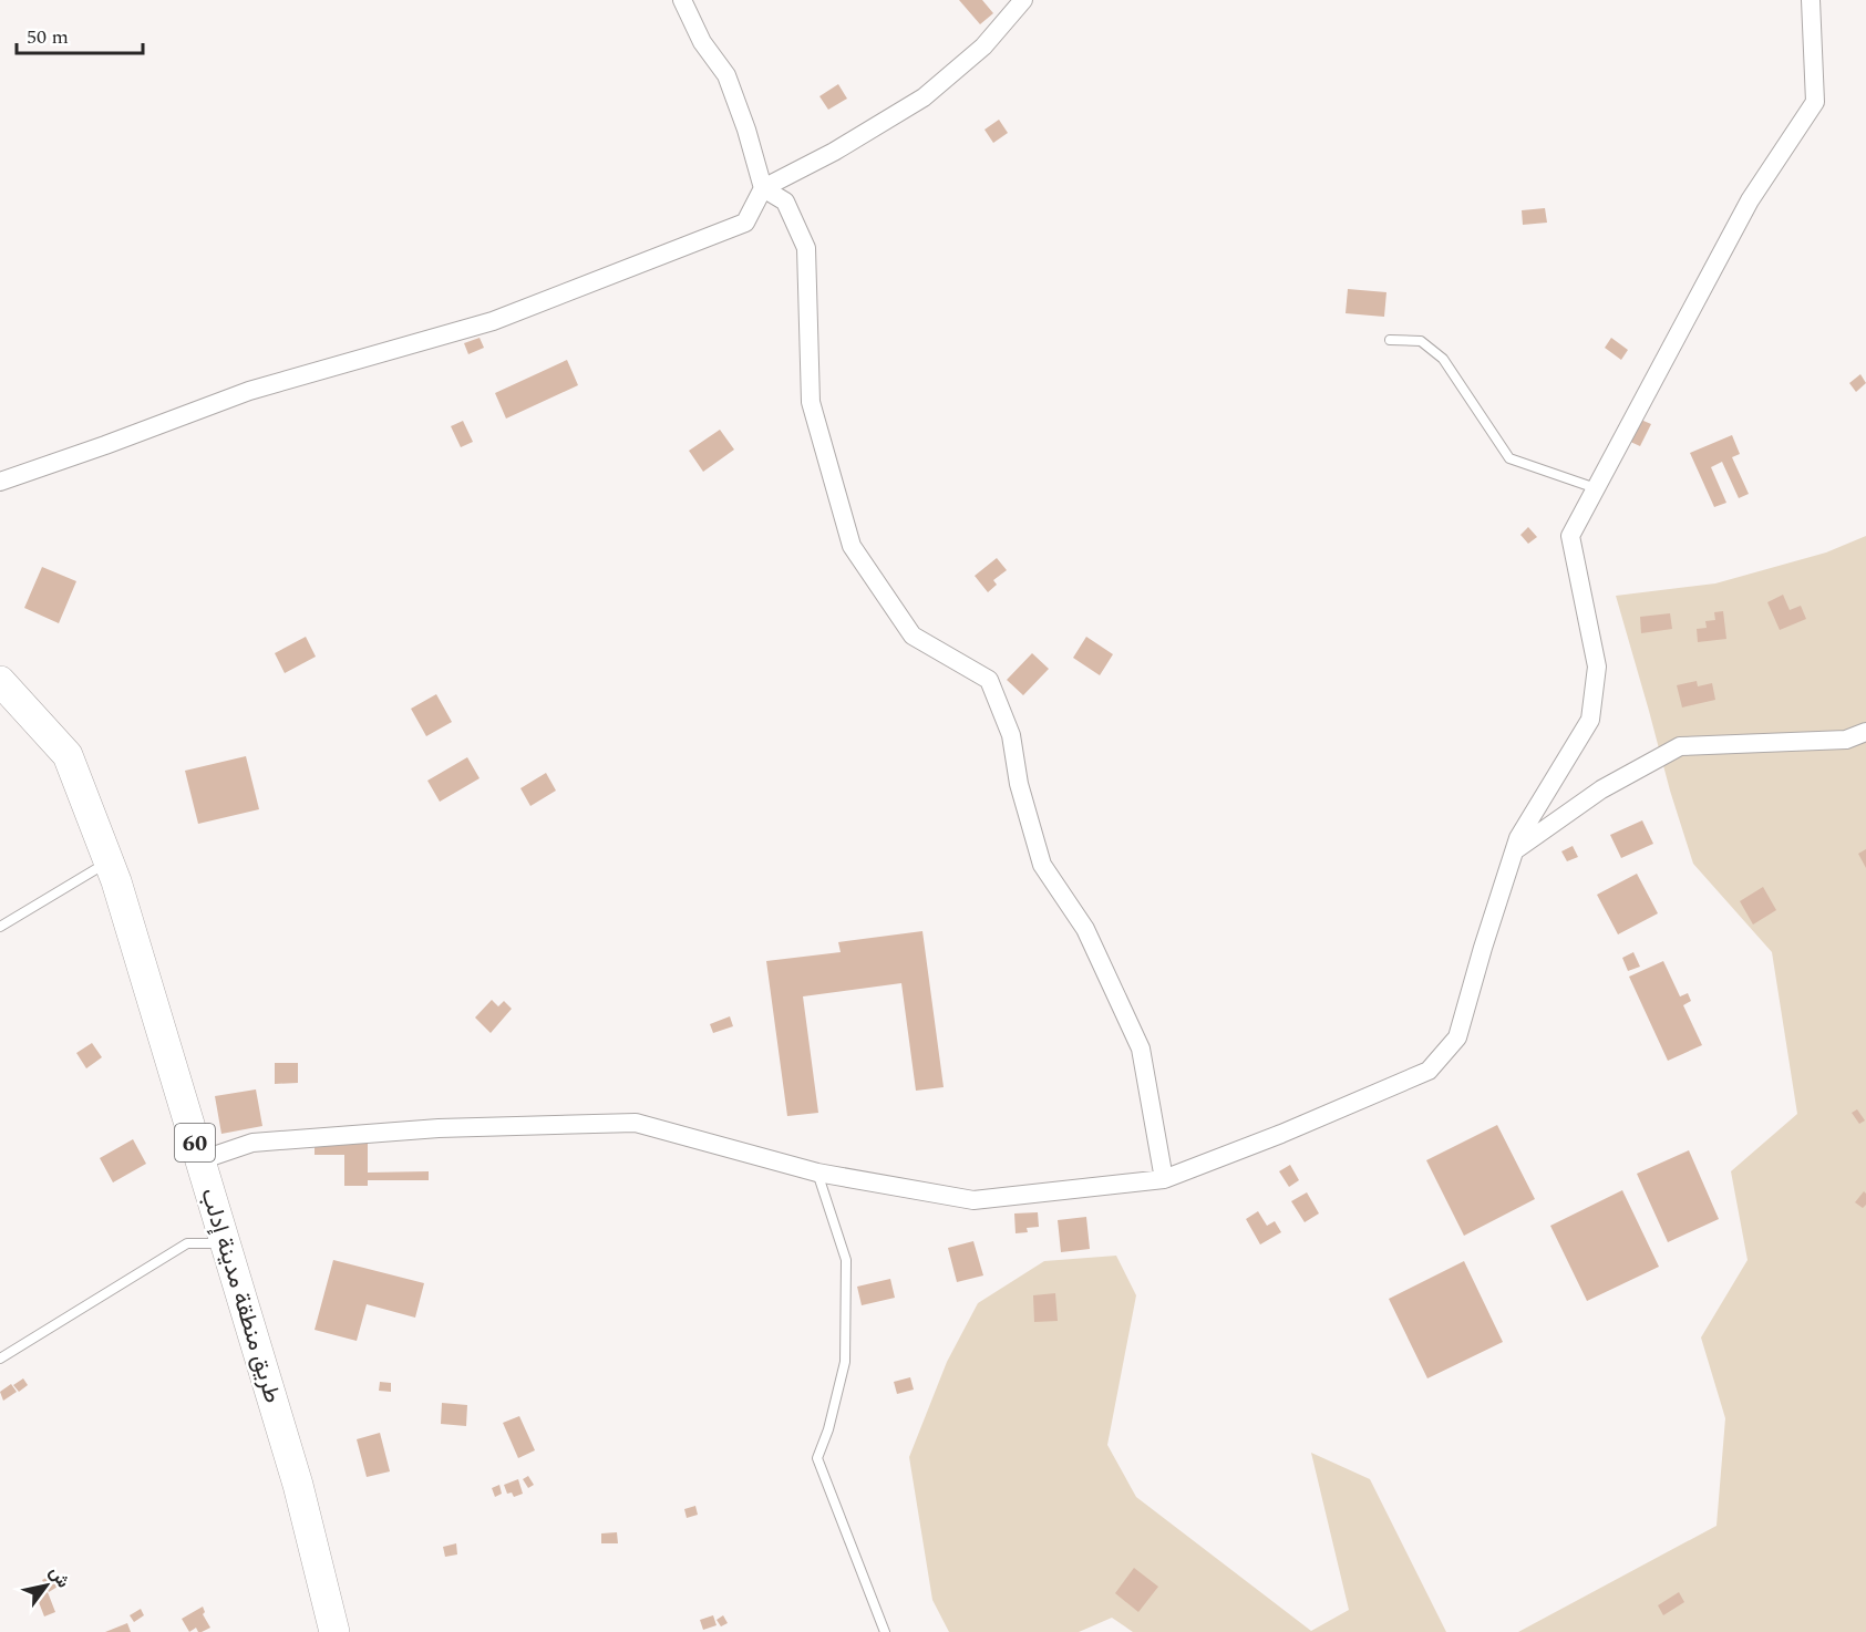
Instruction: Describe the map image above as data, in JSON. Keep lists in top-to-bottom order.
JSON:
{
  "streets": {
    "main road": ["60", "طريق منطقة مدينة إدلب"]
  },
  "scale_bar": "50 m",
  "north": "top right"
}
